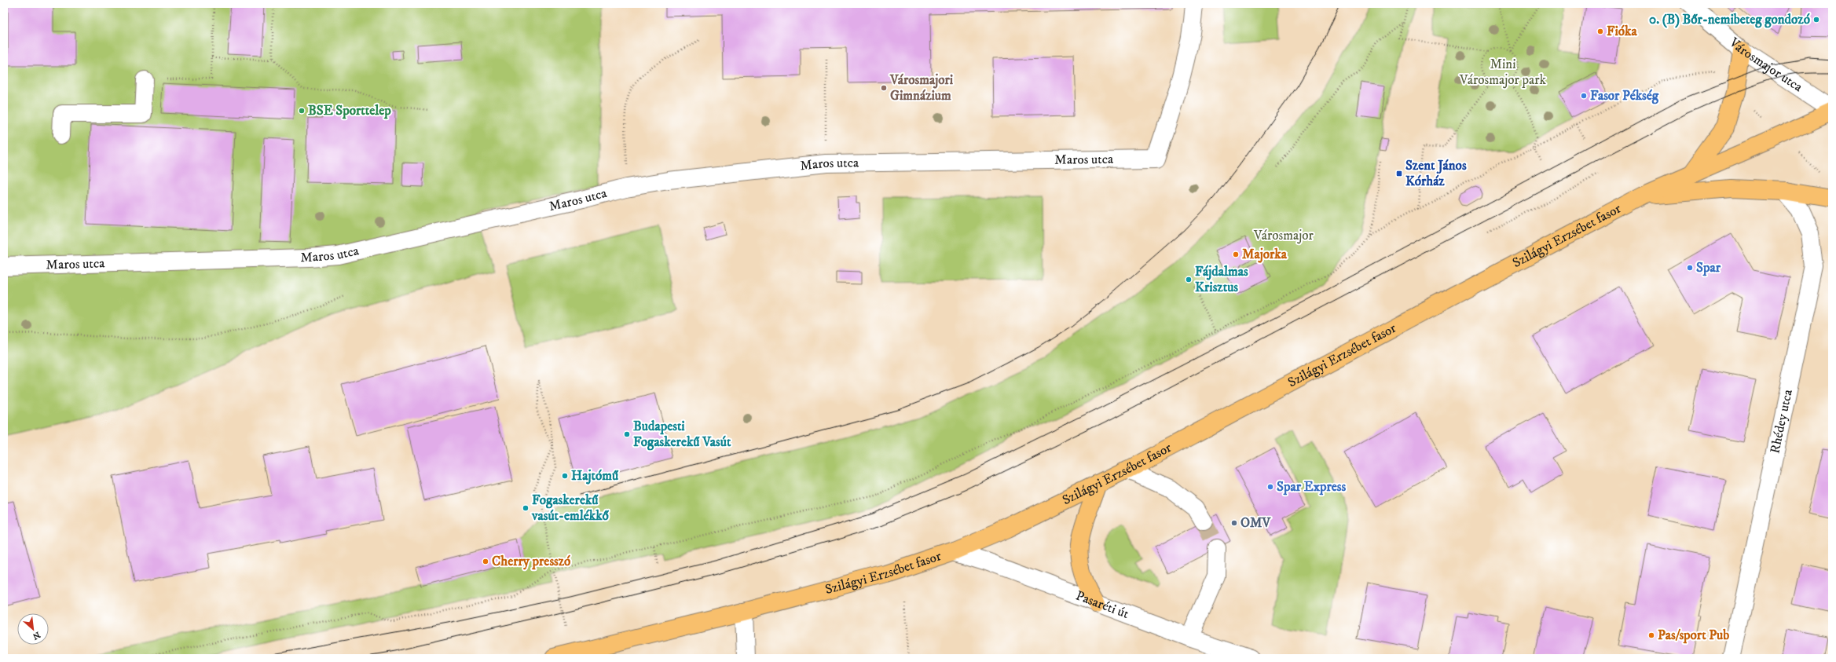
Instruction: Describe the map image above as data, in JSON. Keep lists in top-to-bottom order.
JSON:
{
  "streets": {
    "main road": ["Szilágyi Erzsébet fasor"],
    "street": [
      "Városmajor utca",
      "Maros utca",
      "Rhédey utca",
      "Pasaréti út"
    ]
  },
  "crossings": [
    ["Városmajor utca", "Szilágyi Erzsébet fasor"],
    ["Szilágyi Erzsébet fasor", "Rhédey utca"],
    ["Szilágyi Erzsébet fasor", "Pasaréti út"]
  ],
  "parks": ["Mini Városmajor park", "Városmajor"],
  "places": {
    "other": [
      "0. (B) Bőr-nemibeteg gondozó",
      "Fióka",
      "Városmajori Gimnázium",
      "Fasor Pékség",
      "BSE Sporttelep",
      "Majorka",
      "Spar",
      "Fájdalmas Krisztus",
      "Budapesti Fogaskerekű Vasút",
      "Hajtómű",
      "Spar Express",
      "Fogaskerekű vasút-emlékkő",
      "OMV",
      "Cherry presszó",
      "Pas/sport Pub"
    ],
    "transit": ["Szent János Kórház"]
  },
  "north": "bottom right"
}
